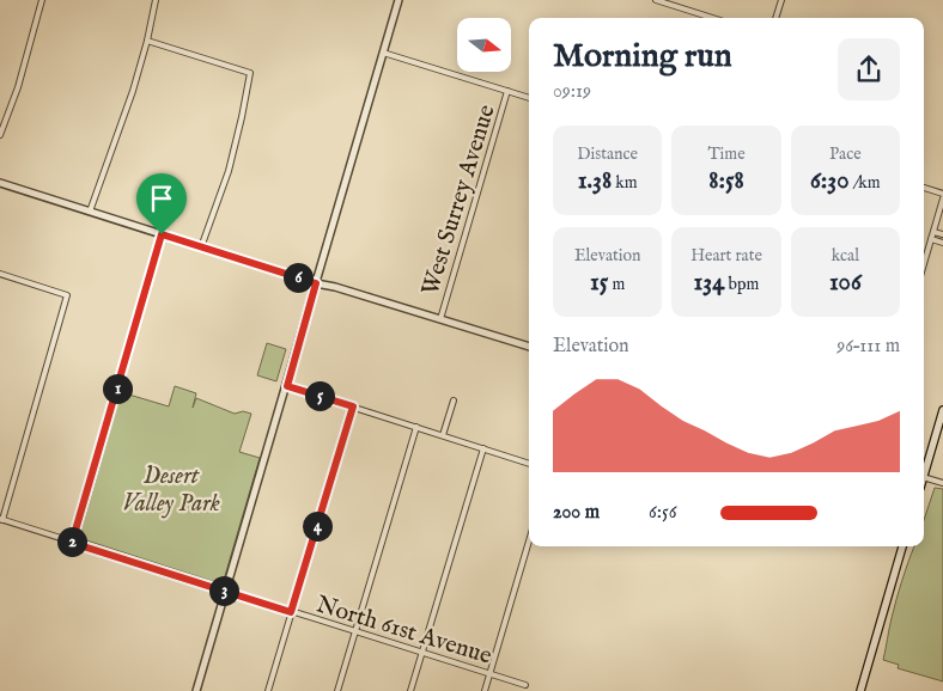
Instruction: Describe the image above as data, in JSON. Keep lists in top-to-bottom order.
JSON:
{
  "streets": {
    "street": ["West Surrey Avenue", "North 61st Avenue"]
  },
  "parks": ["Desert Valley Park"],
  "north": "right",
  "page": {
    "heading": ["Morning run", "09:19"],
    "stats": [
      ["Distance", "1.38 km"],
      ["Time", "8:58"],
      ["Pace", "6:30 /km"],
      ["Elevation", "15 m"],
      ["Heart rate", "134 bpm"],
      ["kcal", "106"]
    ],
    "pins": [
      "6",
      "1",
      "5",
      "4",
      "2",
      "3"
    ],
    "chart": ["Elevation", "96–111 m"],
    "list": [
      {
        "name": "200 m",
        "note": "6:56"
      }
    ]
  }
}
